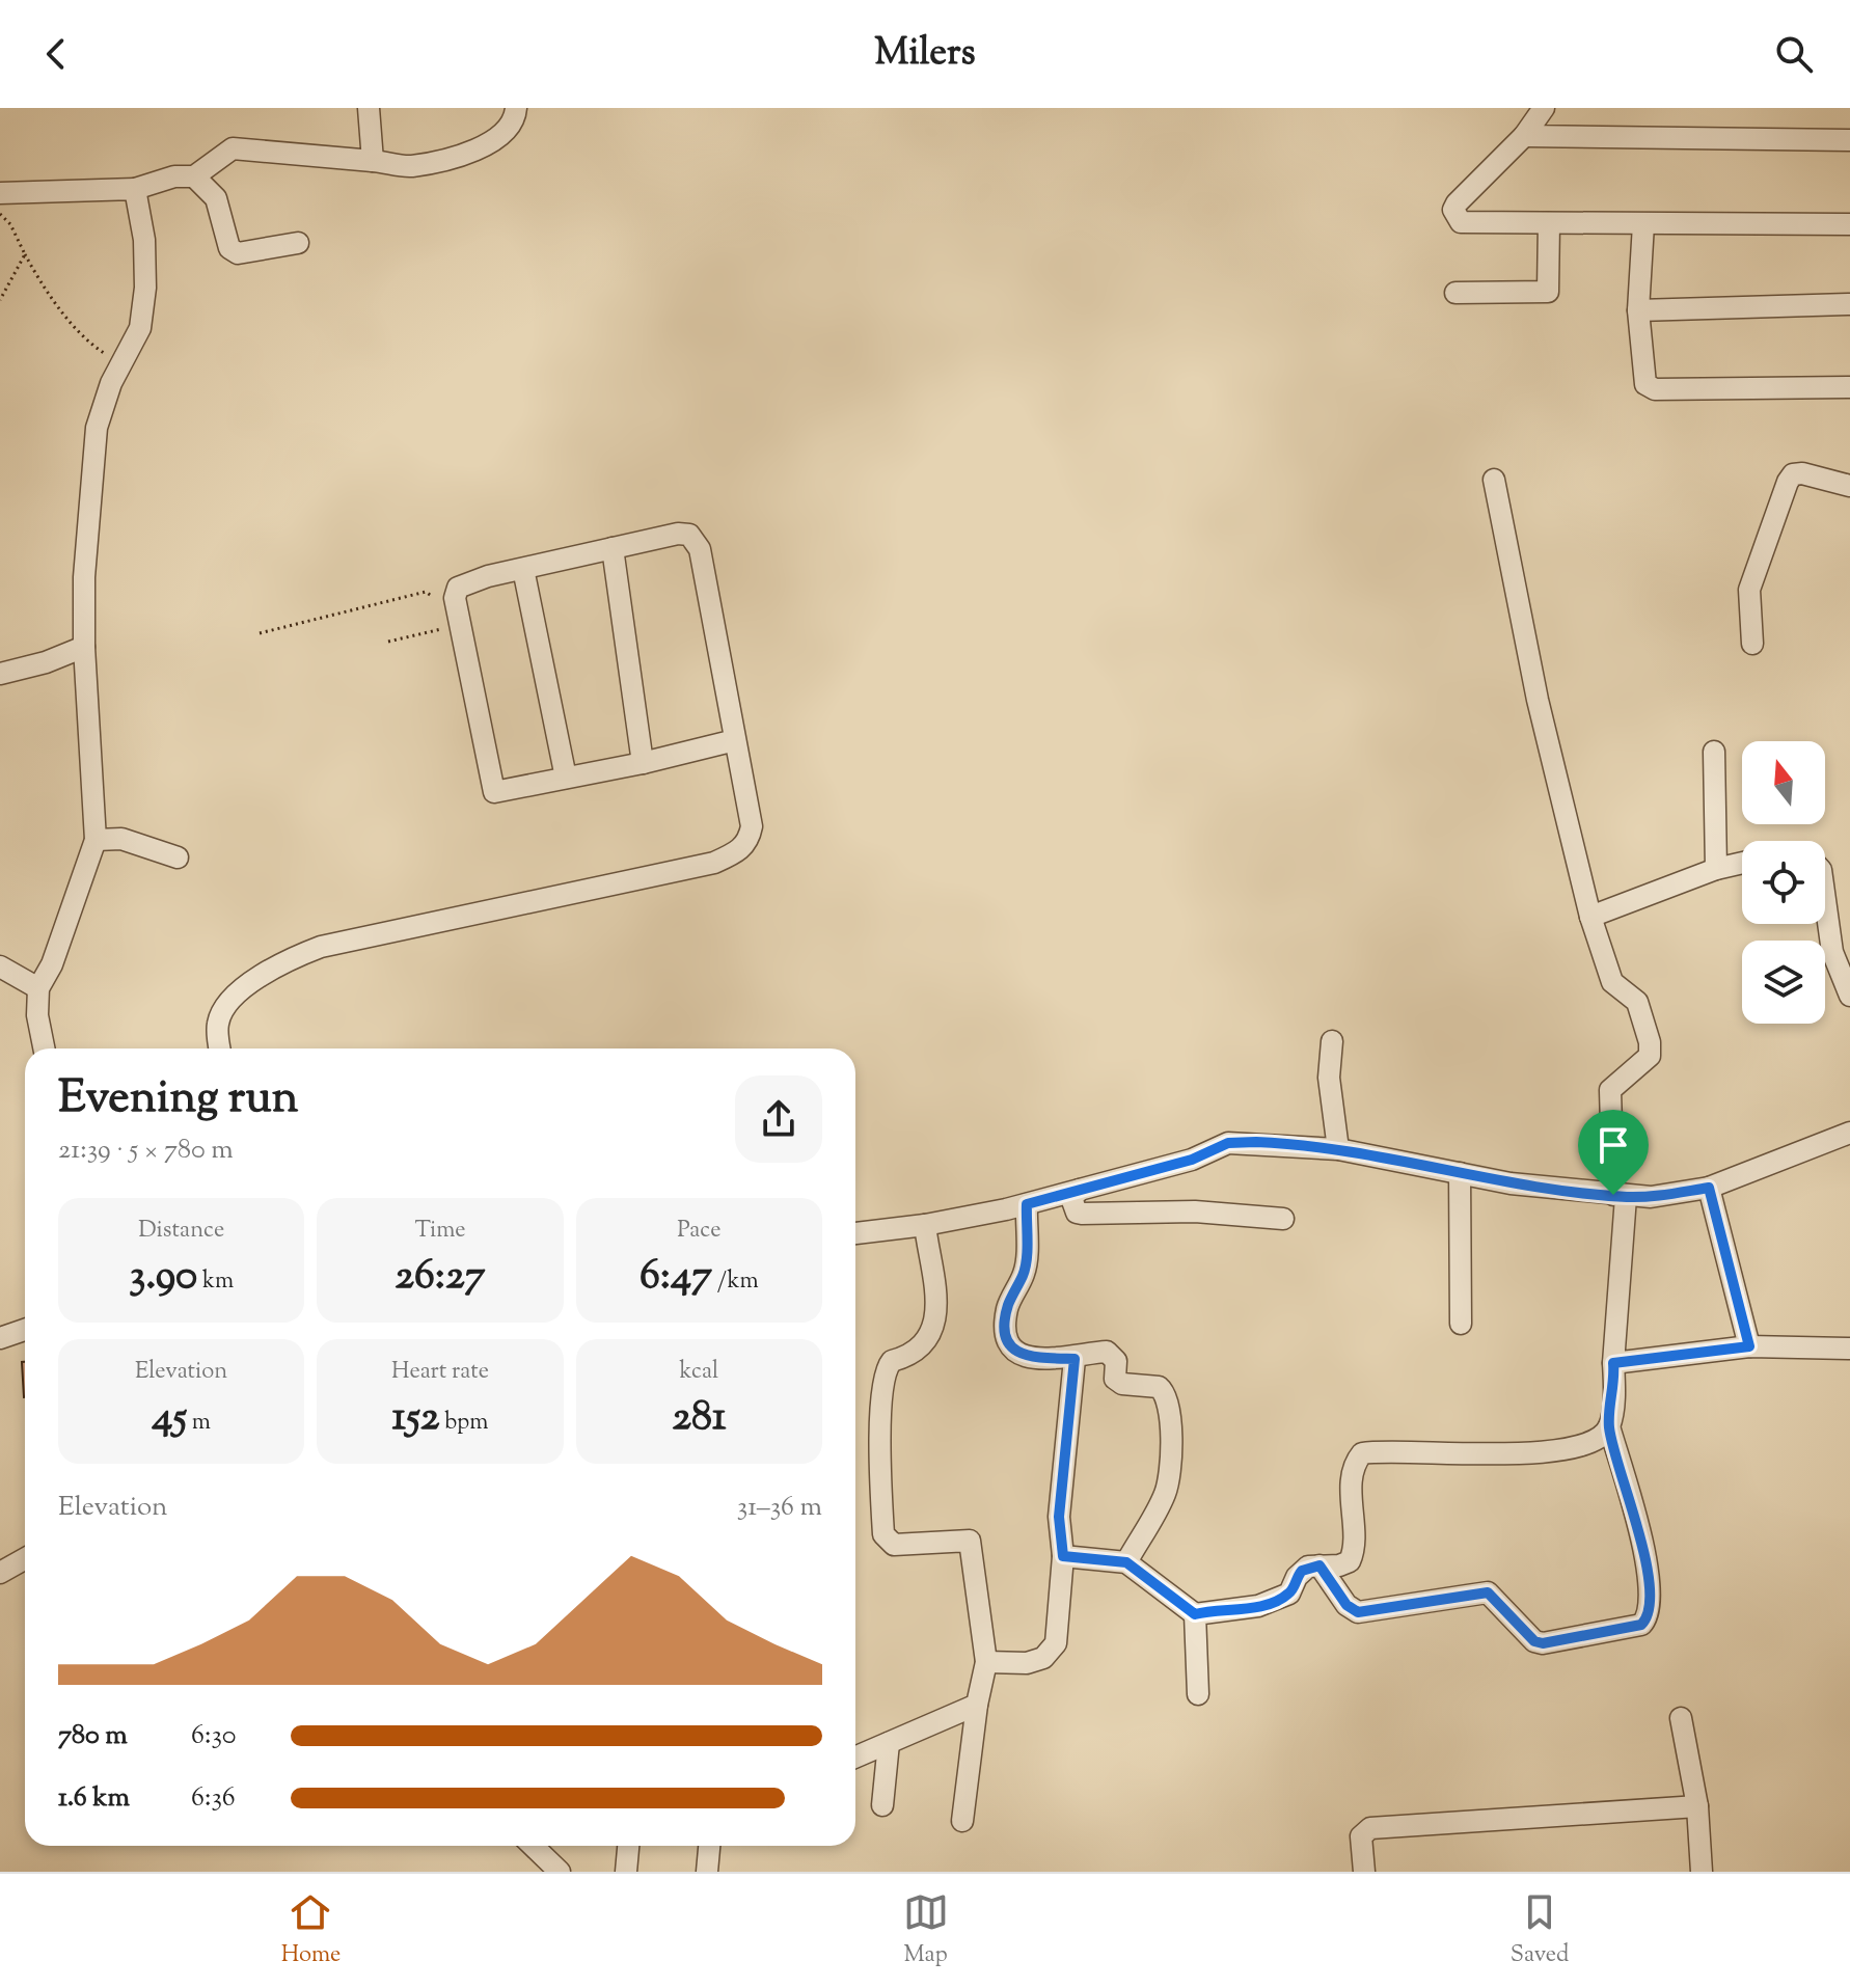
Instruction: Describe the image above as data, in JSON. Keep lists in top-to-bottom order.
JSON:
{
  "north": "top",
  "page": {
    "header": "Milers",
    "heading": ["Evening run", "21:39 · 5 × 780 m"],
    "stats": [
      ["Distance", "3.90 km"],
      ["Time", "26:27"],
      ["Pace", "6:47 /km"],
      ["Elevation", "45 m"],
      ["Heart rate", "152 bpm"],
      ["kcal", "281"]
    ],
    "chart": ["Elevation", "31–36 m"],
    "list": [
      {
        "name": "780 m",
        "note": "6:30"
      },
      {
        "name": "1.6 km",
        "note": "6:36"
      }
    ],
    "tabs": ["Home", "Map", "Saved"]
  }
}
